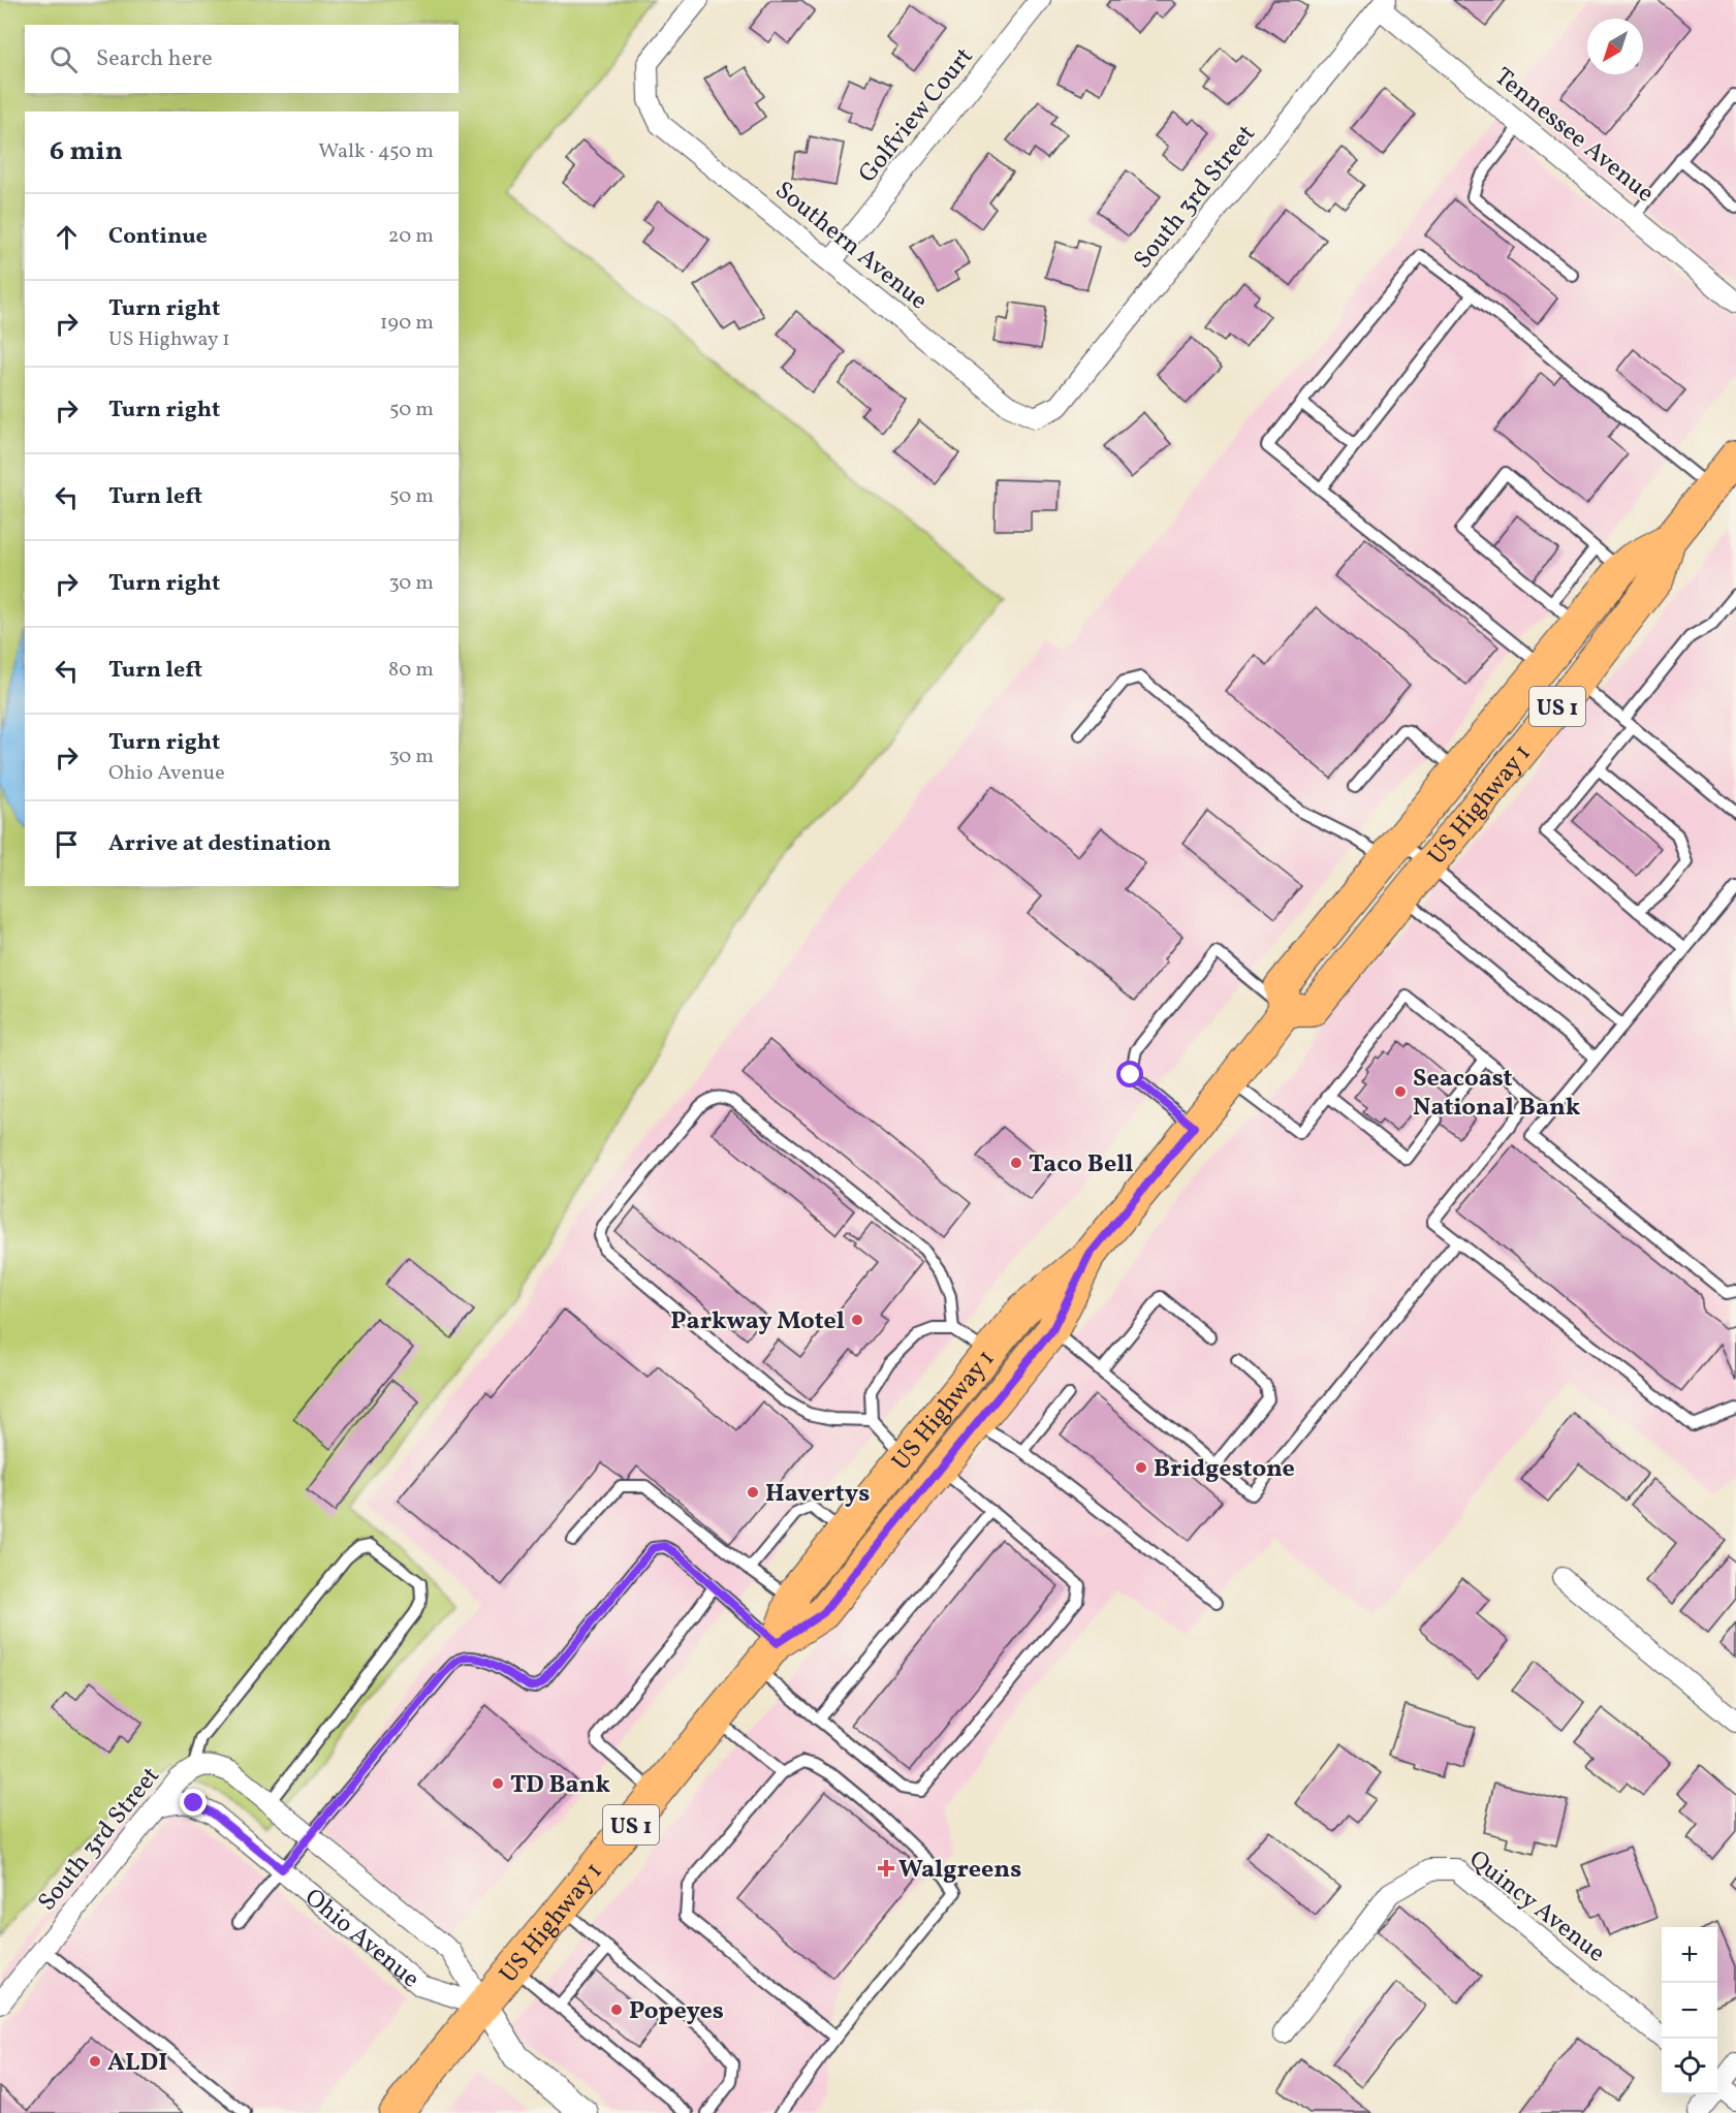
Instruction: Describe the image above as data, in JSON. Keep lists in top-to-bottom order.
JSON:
{
  "streets": {
    "main road": ["US 1", "US Highway 1"],
    "street": [
      "Golfview Court",
      "Tennessee Avenue",
      "South 3rd Street",
      "Southern Avenue",
      "Quincy Avenue",
      "Ohio Avenue"
    ]
  },
  "crossings": [
    ["Golfview Court", "Southern Avenue"],
    ["Tennessee Avenue", "South 3rd Street"],
    ["South 3rd Street", "Southern Avenue"],
    ["South 3rd Street", "Ohio Avenue"],
    ["US Highway 1", "Ohio Avenue"]
  ],
  "places": {
    "other": [
      "Seacoast National Bank",
      "Taco Bell",
      "Parkway Motel",
      "Bridgestone",
      "Havertys",
      "TD Bank",
      "Popeyes",
      "ALDI"
    ],
    "health": ["Walgreens"]
  },
  "north": "bottom left",
  "page": {
    "search": "Search here",
    "heading": ["6 min", "Walk · 450 m"],
    "list": [
      ["Continue", "20 m"],
      ["Turn right", "US Highway 1", "190 m"],
      ["Turn right", "50 m"],
      ["Turn left", "50 m"],
      ["Turn right", "30 m"],
      ["Turn left", "80 m"],
      ["Turn right", "Ohio Avenue", "30 m"],
      "Arrive at destination"
    ],
    "map_buttons": ["+", "−"]
  }
}
